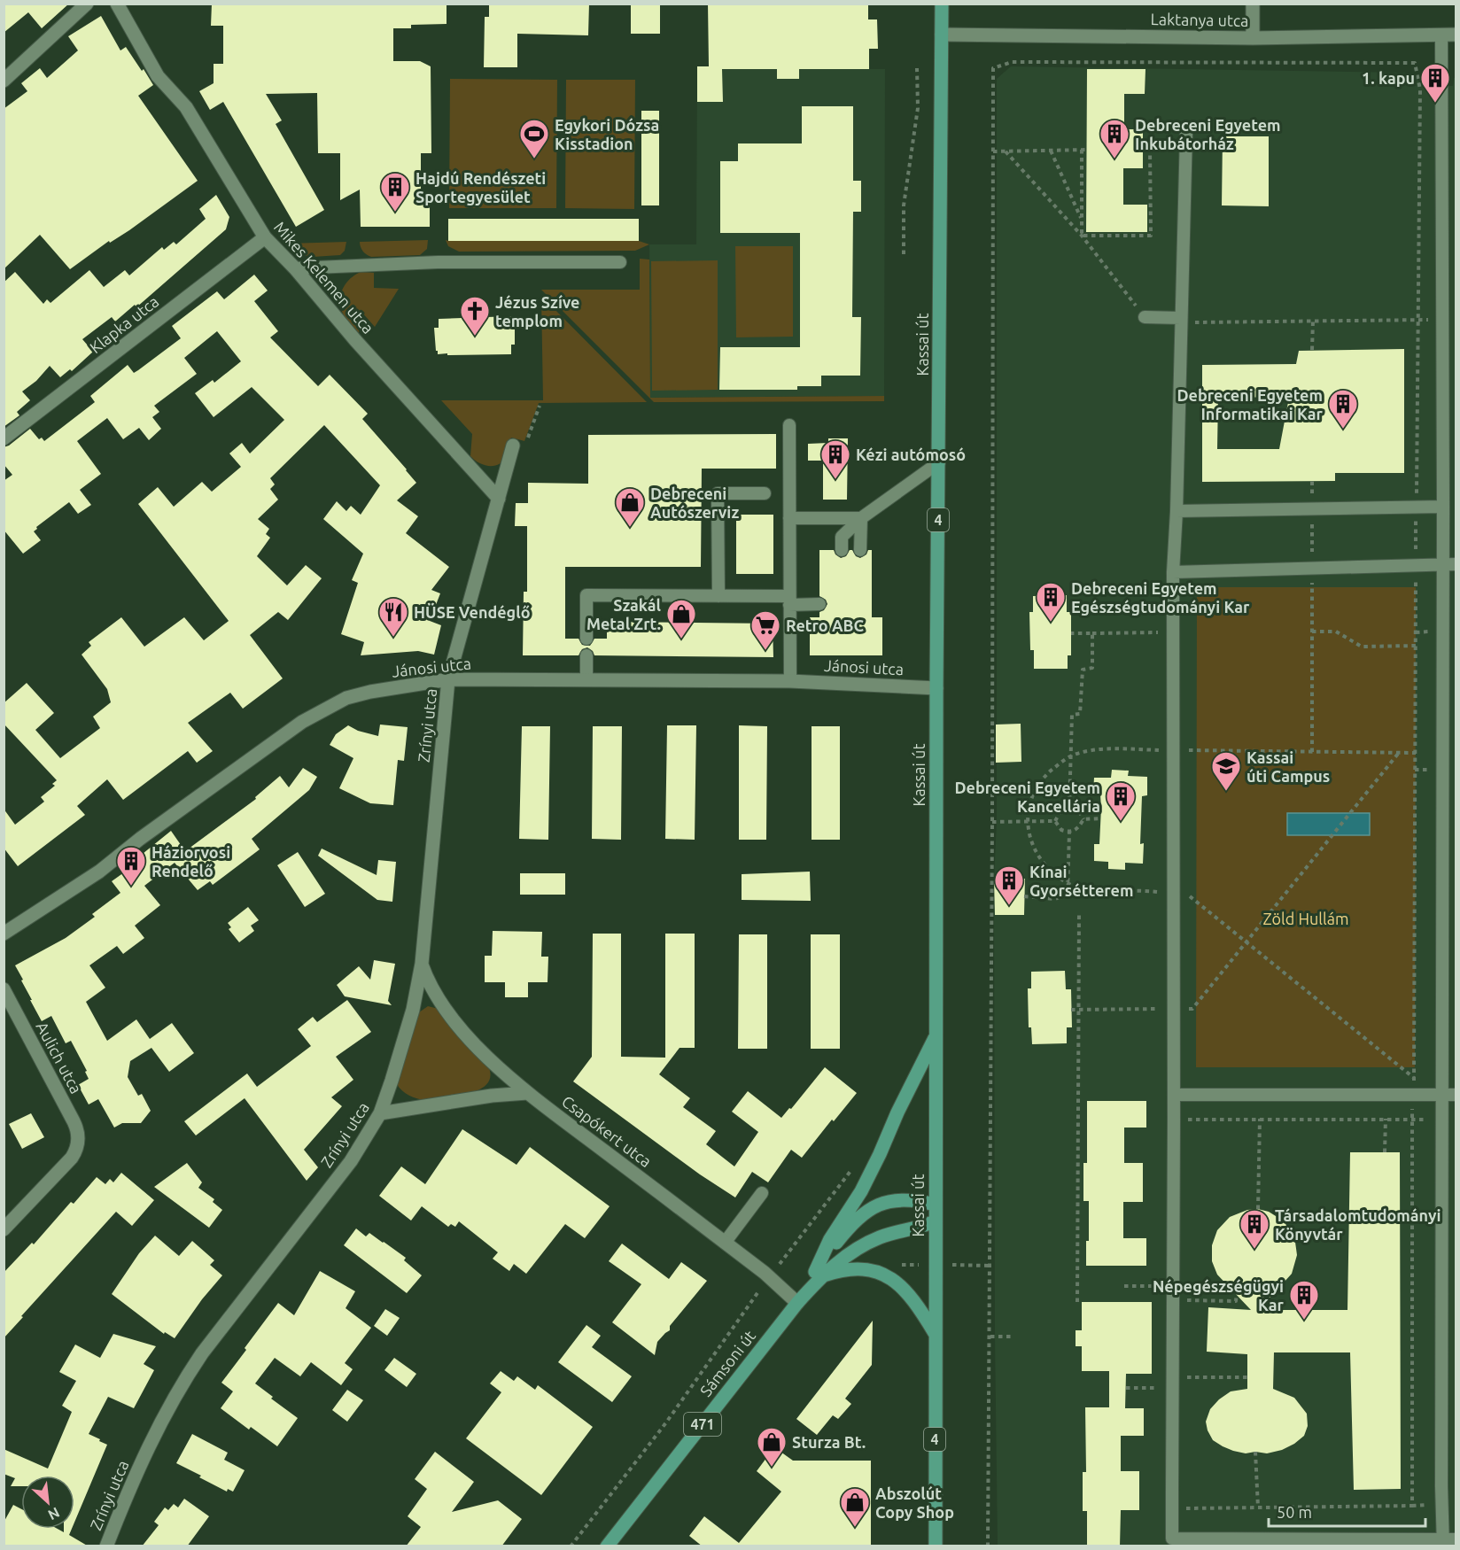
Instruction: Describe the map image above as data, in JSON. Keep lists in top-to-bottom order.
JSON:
{
  "streets": {
    "main road": [
      "Kassai út",
      "4",
      "Sámsoni út",
      "471"
    ],
    "street": [
      "Laktanya utca",
      "Mikes Kelemen utca",
      "Klapka utca",
      "Jánosi utca",
      "Zrínyi utca",
      "Aulich utca",
      "Csapókert utca"
    ]
  },
  "crossings": [
    ["Laktanya utca", "Kassai út"],
    ["Mikes Kelemen utca", "Klapka utca"],
    ["Kassai út", "Jánosi utca"],
    ["Kassai út", "Sámsoni út"],
    ["Jánosi utca", "Zrínyi utca"],
    ["Zrínyi utca", "Csapókert utca"],
    ["Csapókert utca", "Sámsoni út"]
  ],
  "parks": ["Zöld Hullám"],
  "places": {
    "building": [
      "1. kapu",
      "Debreceni Egyetem Inkubátorház",
      "Hajdú Rendészeti Sportegyesület",
      "Debreceni Egyetem Informatikai Kar",
      "Kézi autómosó",
      "Debreceni Egyetem Egészségtudományi Kar",
      "Debreceni Egyetem Kancellária",
      "Háziorvosi Rendelő",
      "Kínai Gyorsétterem",
      "Társadalomtudományi Könyvtár",
      "Népegészségügyi Kar"
    ],
    "sports": ["Egykori Dózsa Kisstadion"],
    "church": ["Jézus Szíve templom"],
    "shop": [
      "Debreceni Autószerviz",
      "Szakál Metal Zrt.",
      "Sturza Bt.",
      "Abszolút Copy Shop"
    ],
    "restaurant": ["HÜSE Vendéglő"],
    "supermarket": ["Retro ABC"],
    "school or university": ["Kassai úti Campus"]
  },
  "scale_bar": "50 m",
  "north": "bottom right"
}
